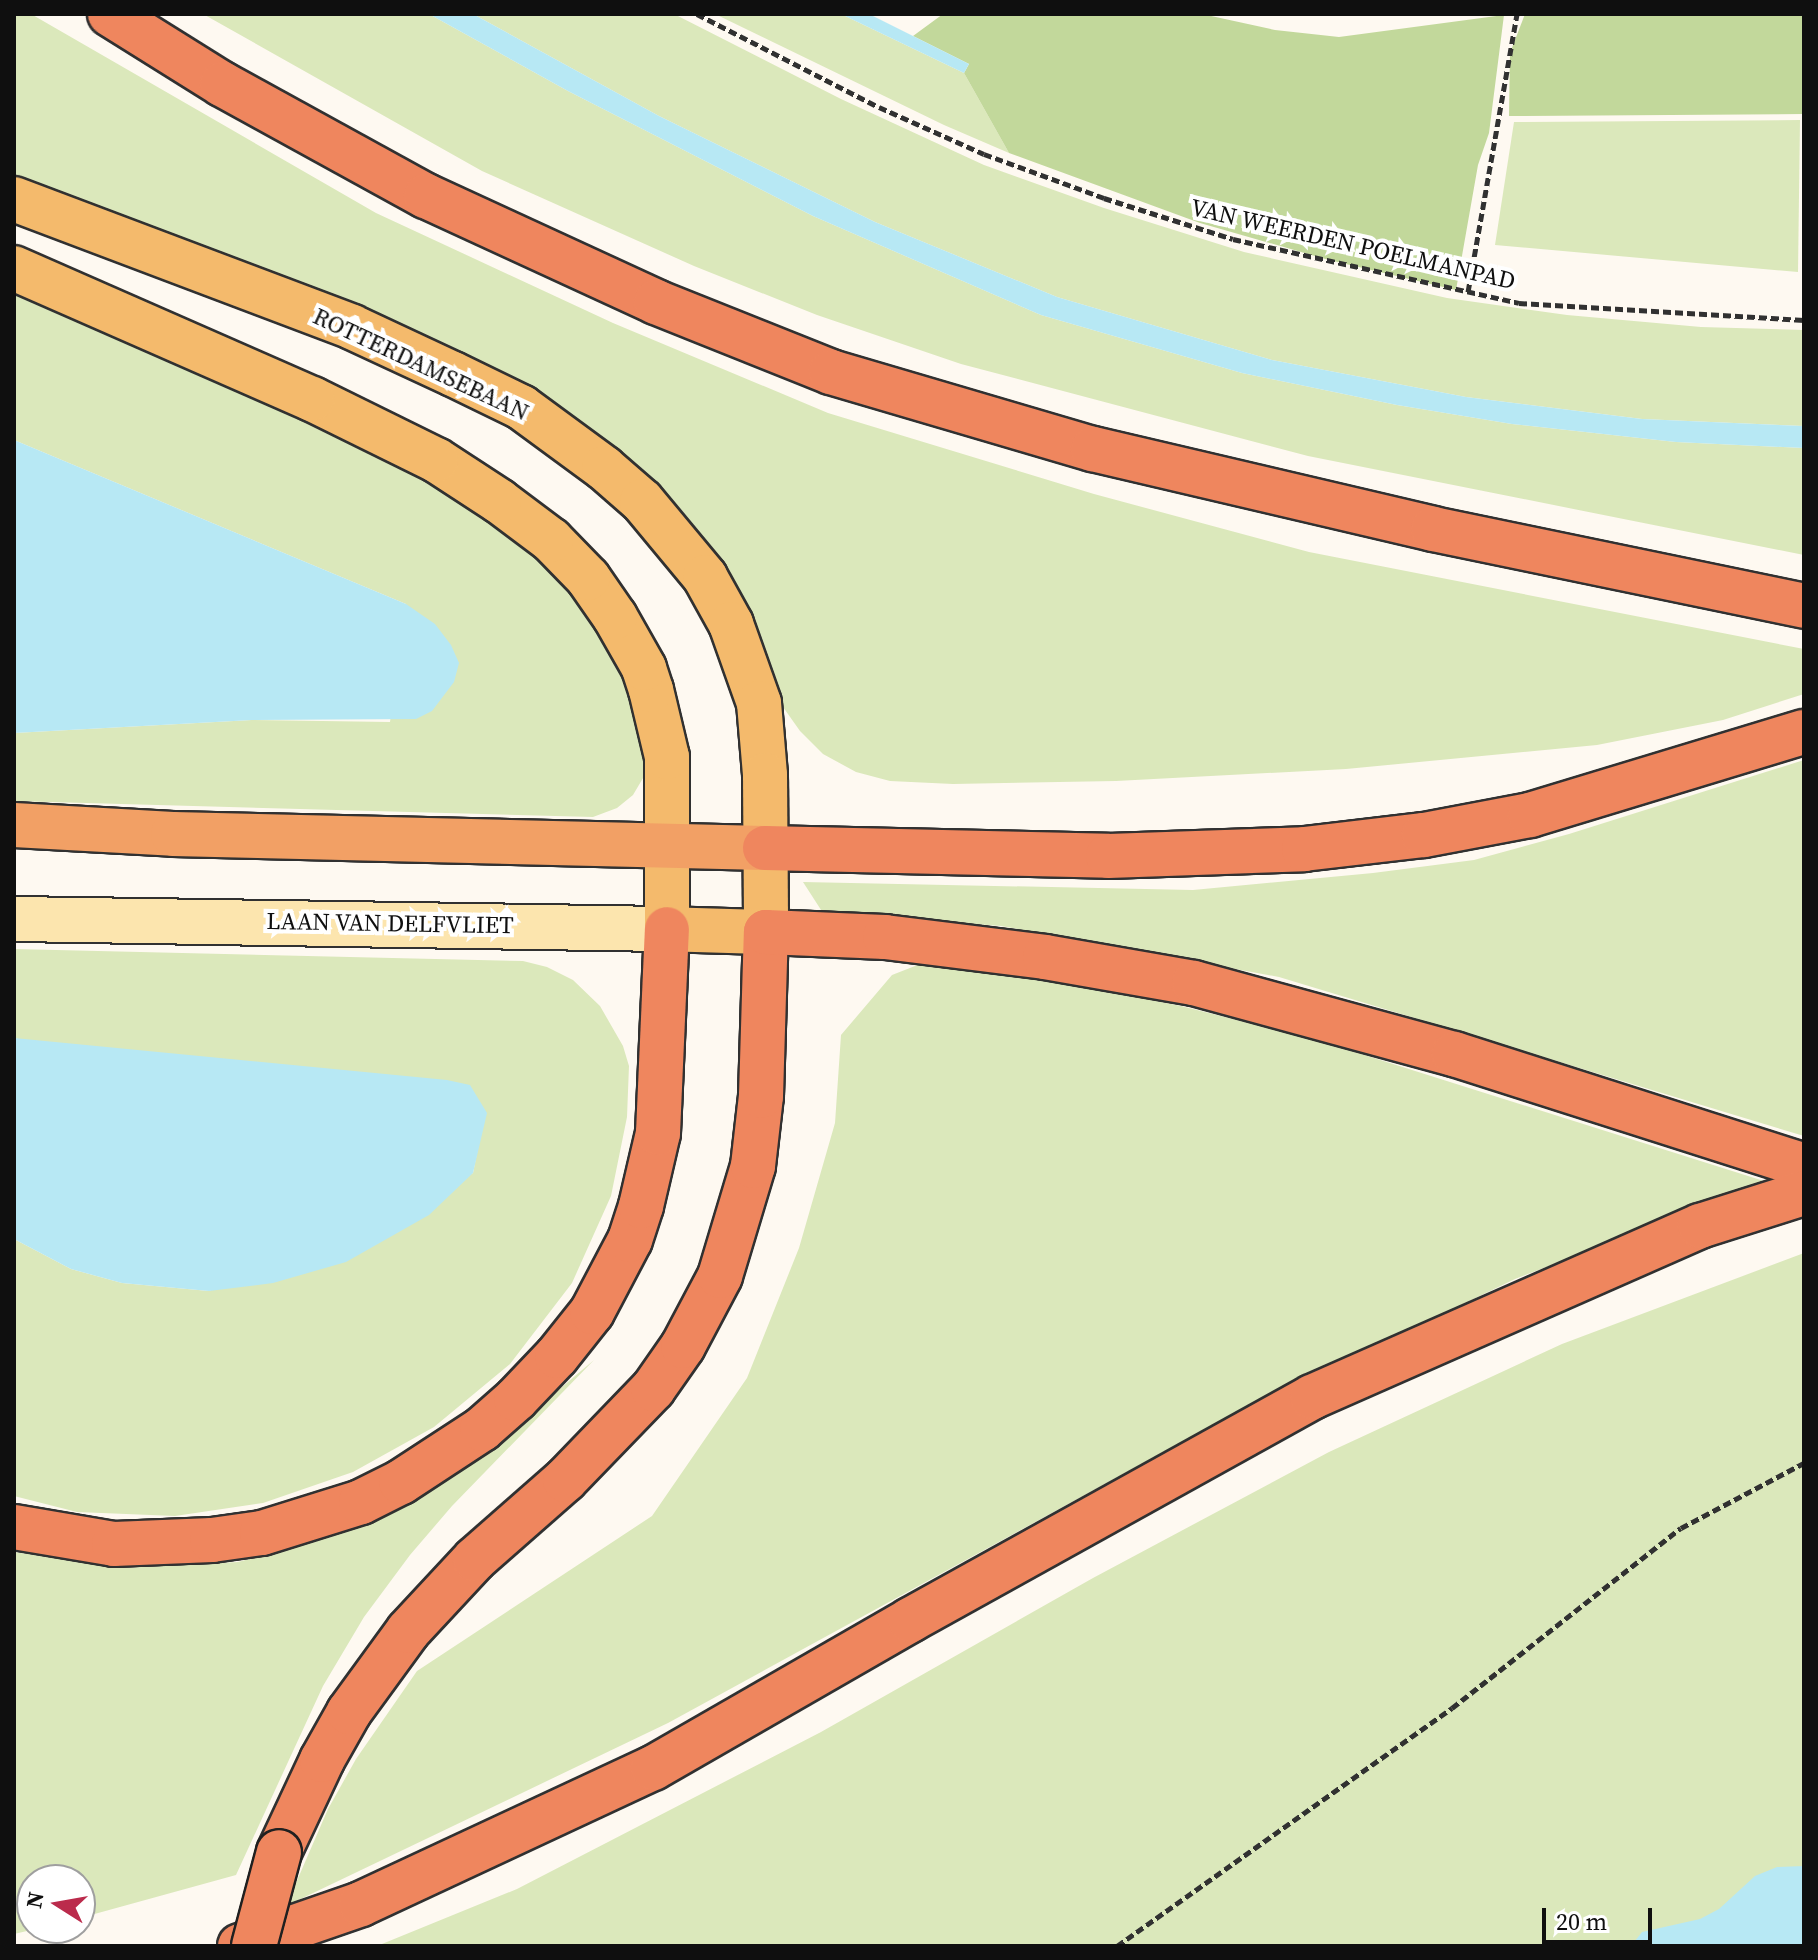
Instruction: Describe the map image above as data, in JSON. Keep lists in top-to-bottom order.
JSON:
{
  "streets": {
    "main road": ["ROTTERDAMSEBAAN", "LAAN VAN DELFVLIET"],
    "path": ["VAN WEERDEN POELMANPAD"]
  },
  "crossings": [
    ["ROTTERDAMSEBAAN", "LAAN VAN DELFVLIET"]
  ],
  "scale_bar": "20 m",
  "north": "left"
}
